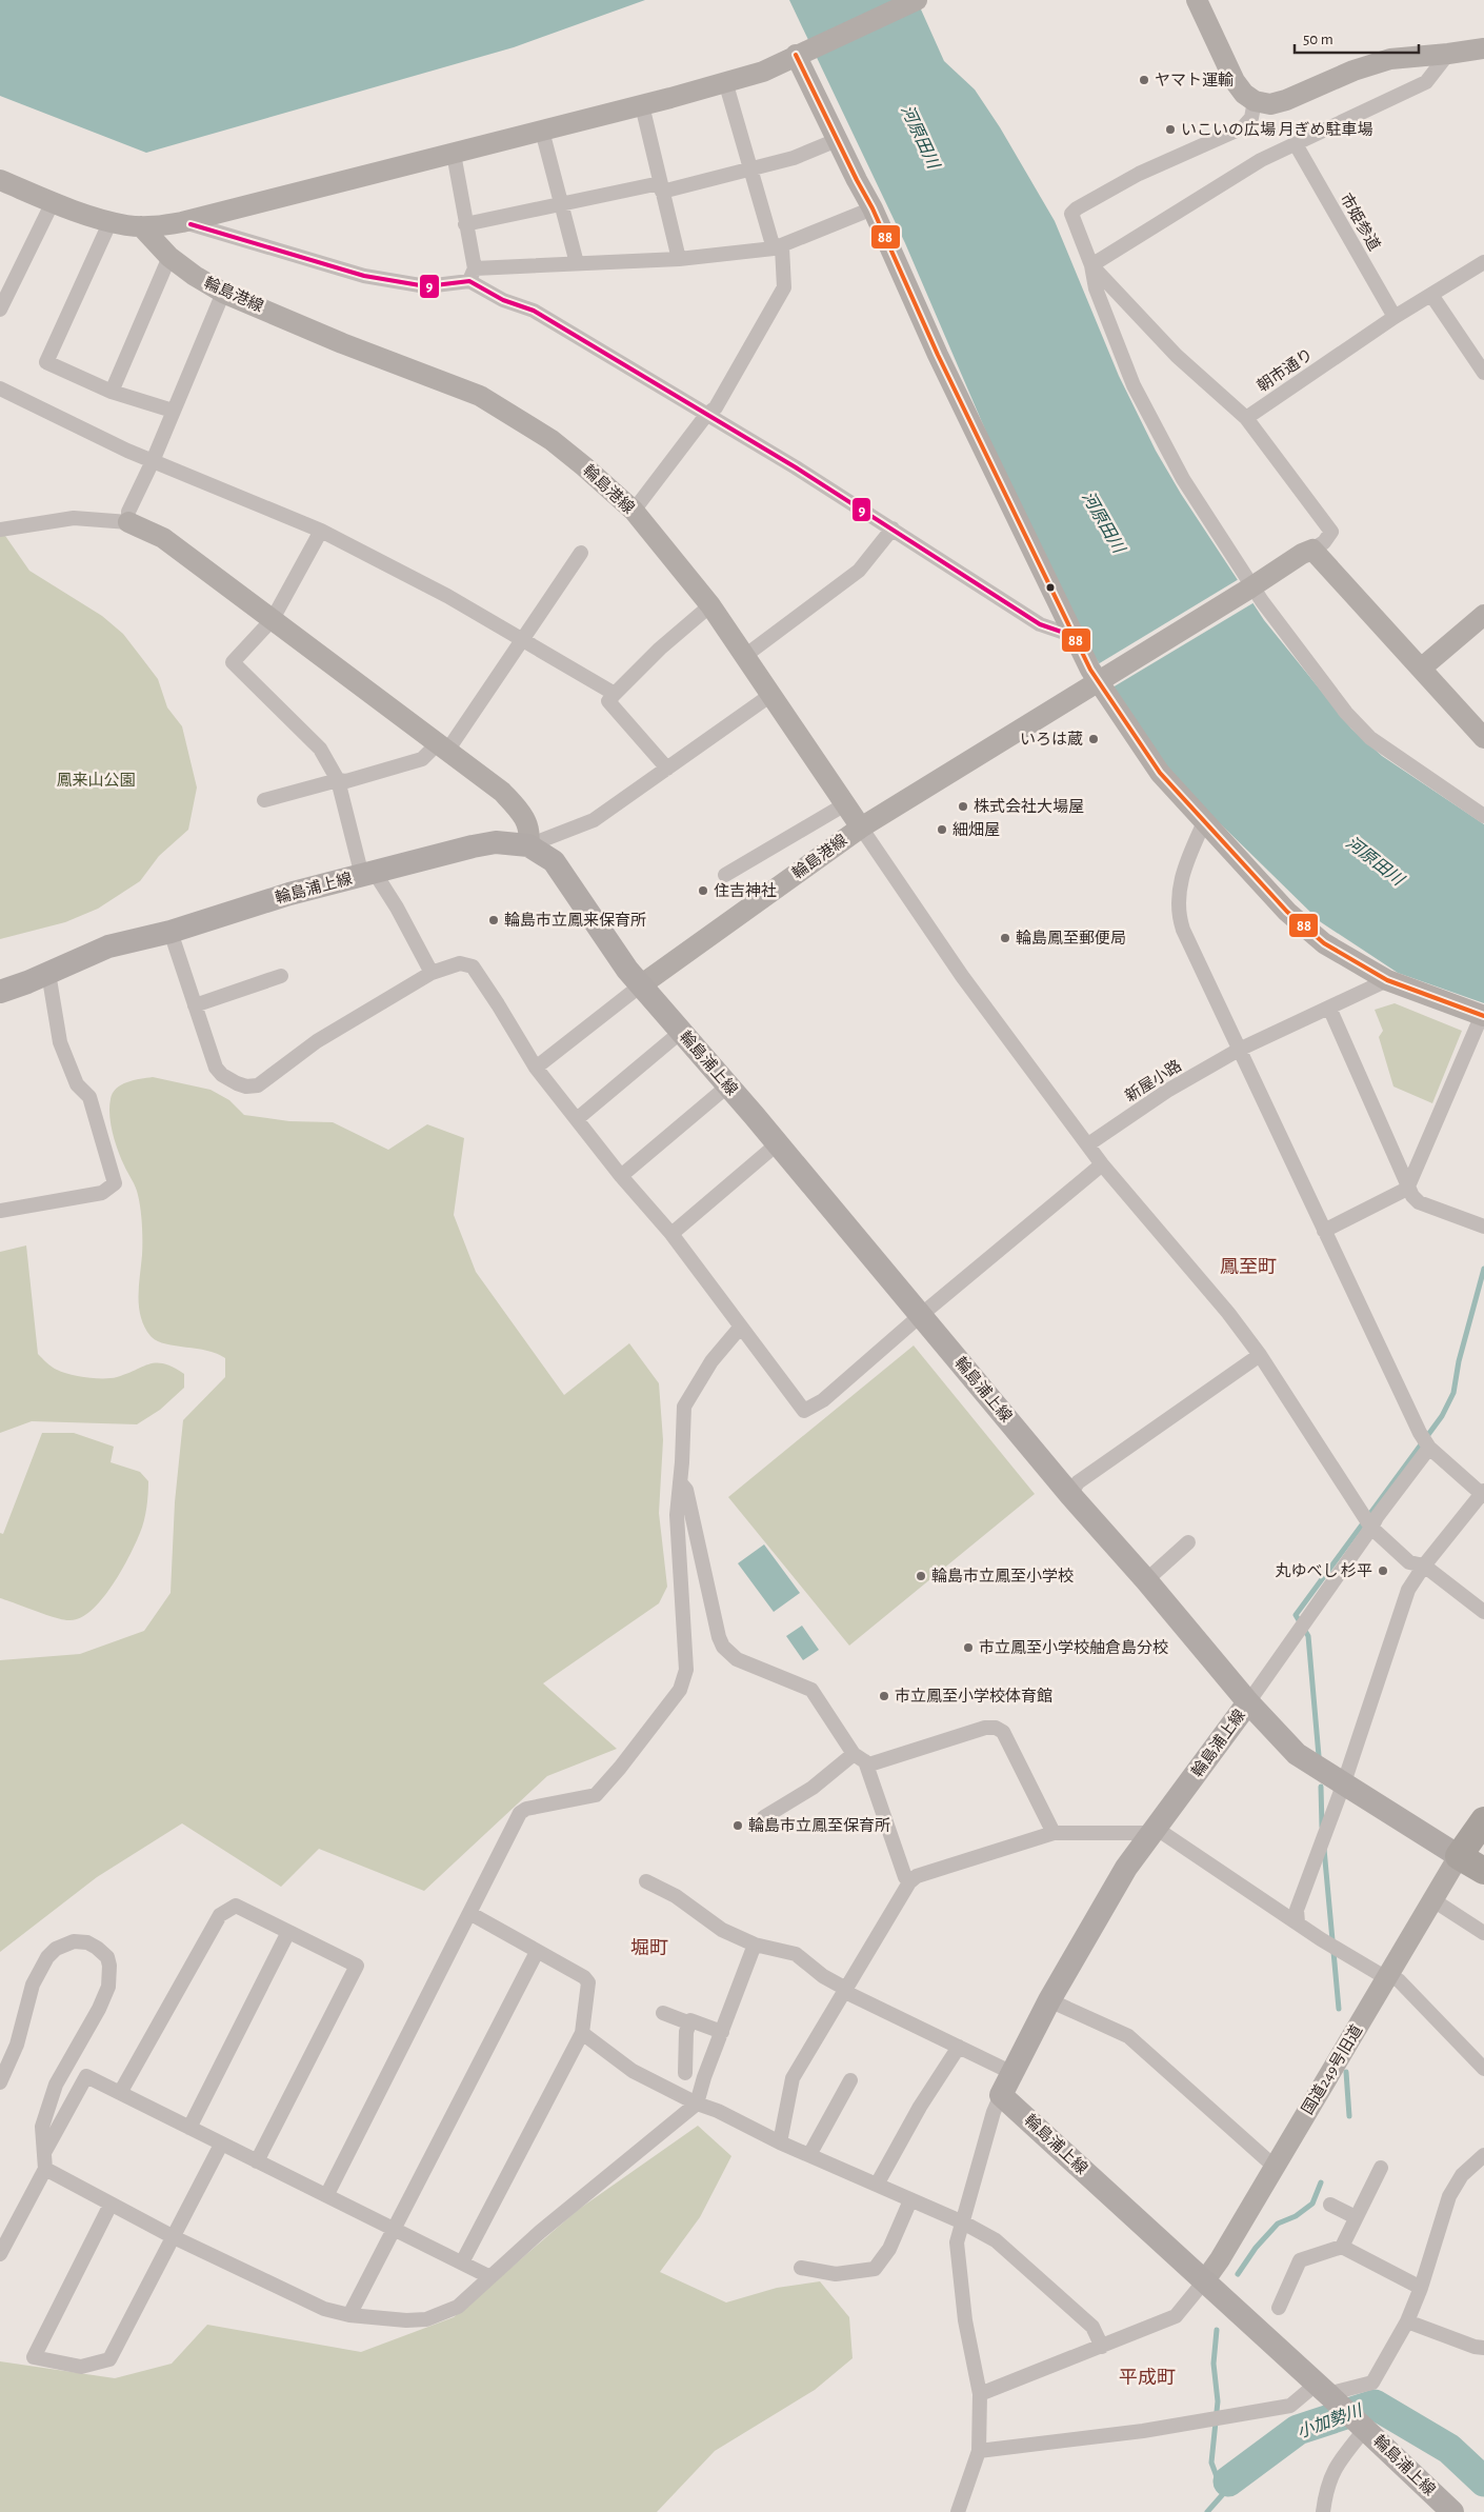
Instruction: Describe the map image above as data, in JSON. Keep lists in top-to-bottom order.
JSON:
{
  "streets": {
    "main road": ["輪島浦上線"],
    "street": [
      "市姫参道",
      "輪島港線",
      "朝市通り",
      "新屋小路",
      "国道249号旧道"
    ]
  },
  "crossings": [
    ["市姫参道", "朝市通り"],
    ["輪島港線", "輪島浦上線"],
    ["輪島浦上線", "国道249号旧道"]
  ],
  "districts": ["鳳至町", "堀町", "平成町"],
  "water": ["河原田川", "小加勢川"],
  "parks": ["鳳来山公園"],
  "places": [
    "ヤマト運輸",
    "いこいの広場 月ぎめ駐車場",
    "いろは蔵",
    "株式会社大場屋",
    "細畑屋",
    "住吉神社",
    "輪島市立鳳来保育所",
    "輪島鳳至郵便局",
    "丸ゆべし 杉平",
    "輪島市立鳳至小学校",
    "市立鳳至小学校舳倉島分校",
    "市立鳳至小学校体育館",
    "輪島市立鳳至保育所"
  ],
  "lines": ["transit line 88", "transit line 9"],
  "scale_bar": "50 m"
}
